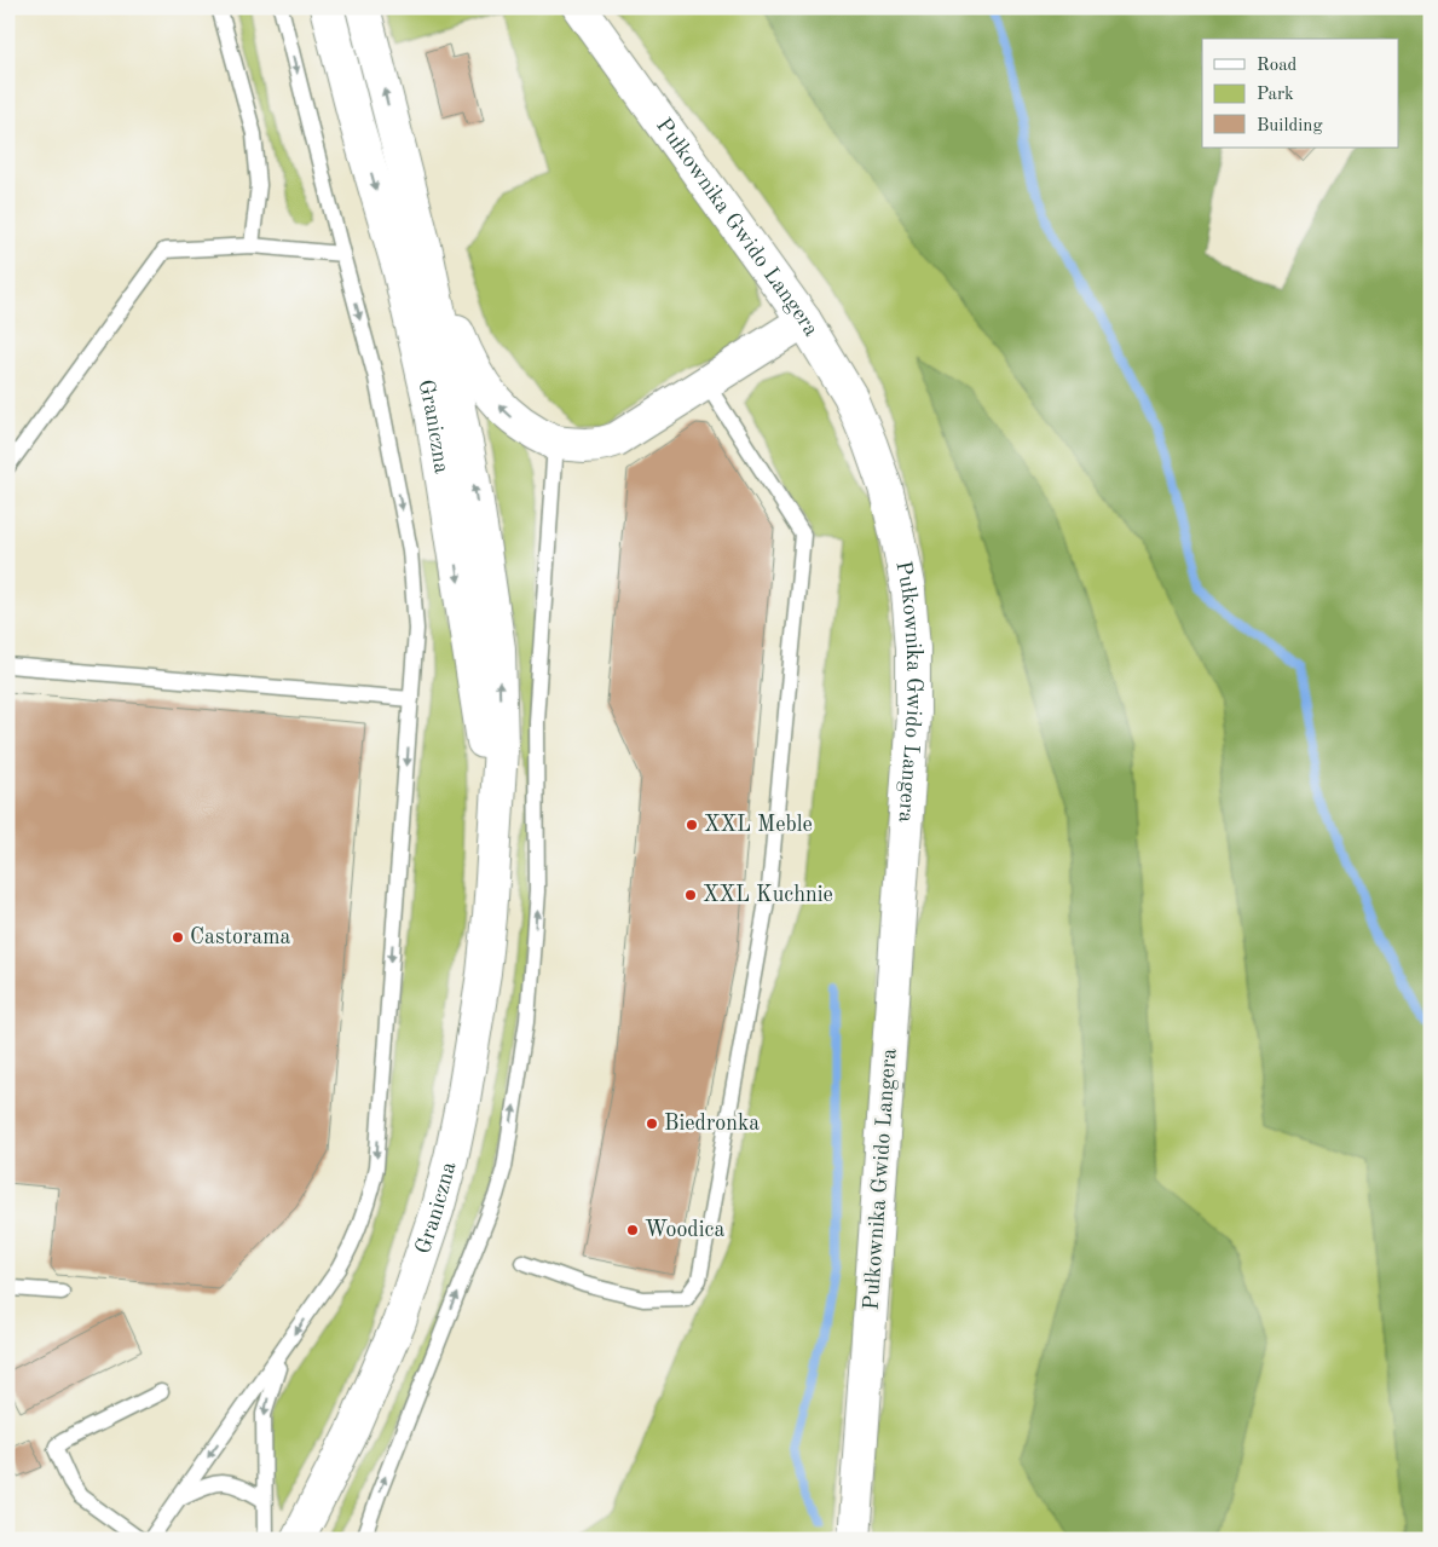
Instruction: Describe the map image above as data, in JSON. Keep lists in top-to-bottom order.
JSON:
{
  "streets": {
    "main road": ["Pułkownika Gwido Langera", "Graniczna"]
  },
  "places": [
    "XXL Meble",
    "XXL Kuchnie",
    "Castorama",
    "Biedronka",
    "Woodica"
  ],
  "legend": ["Road", "Park", "Building"]
}
